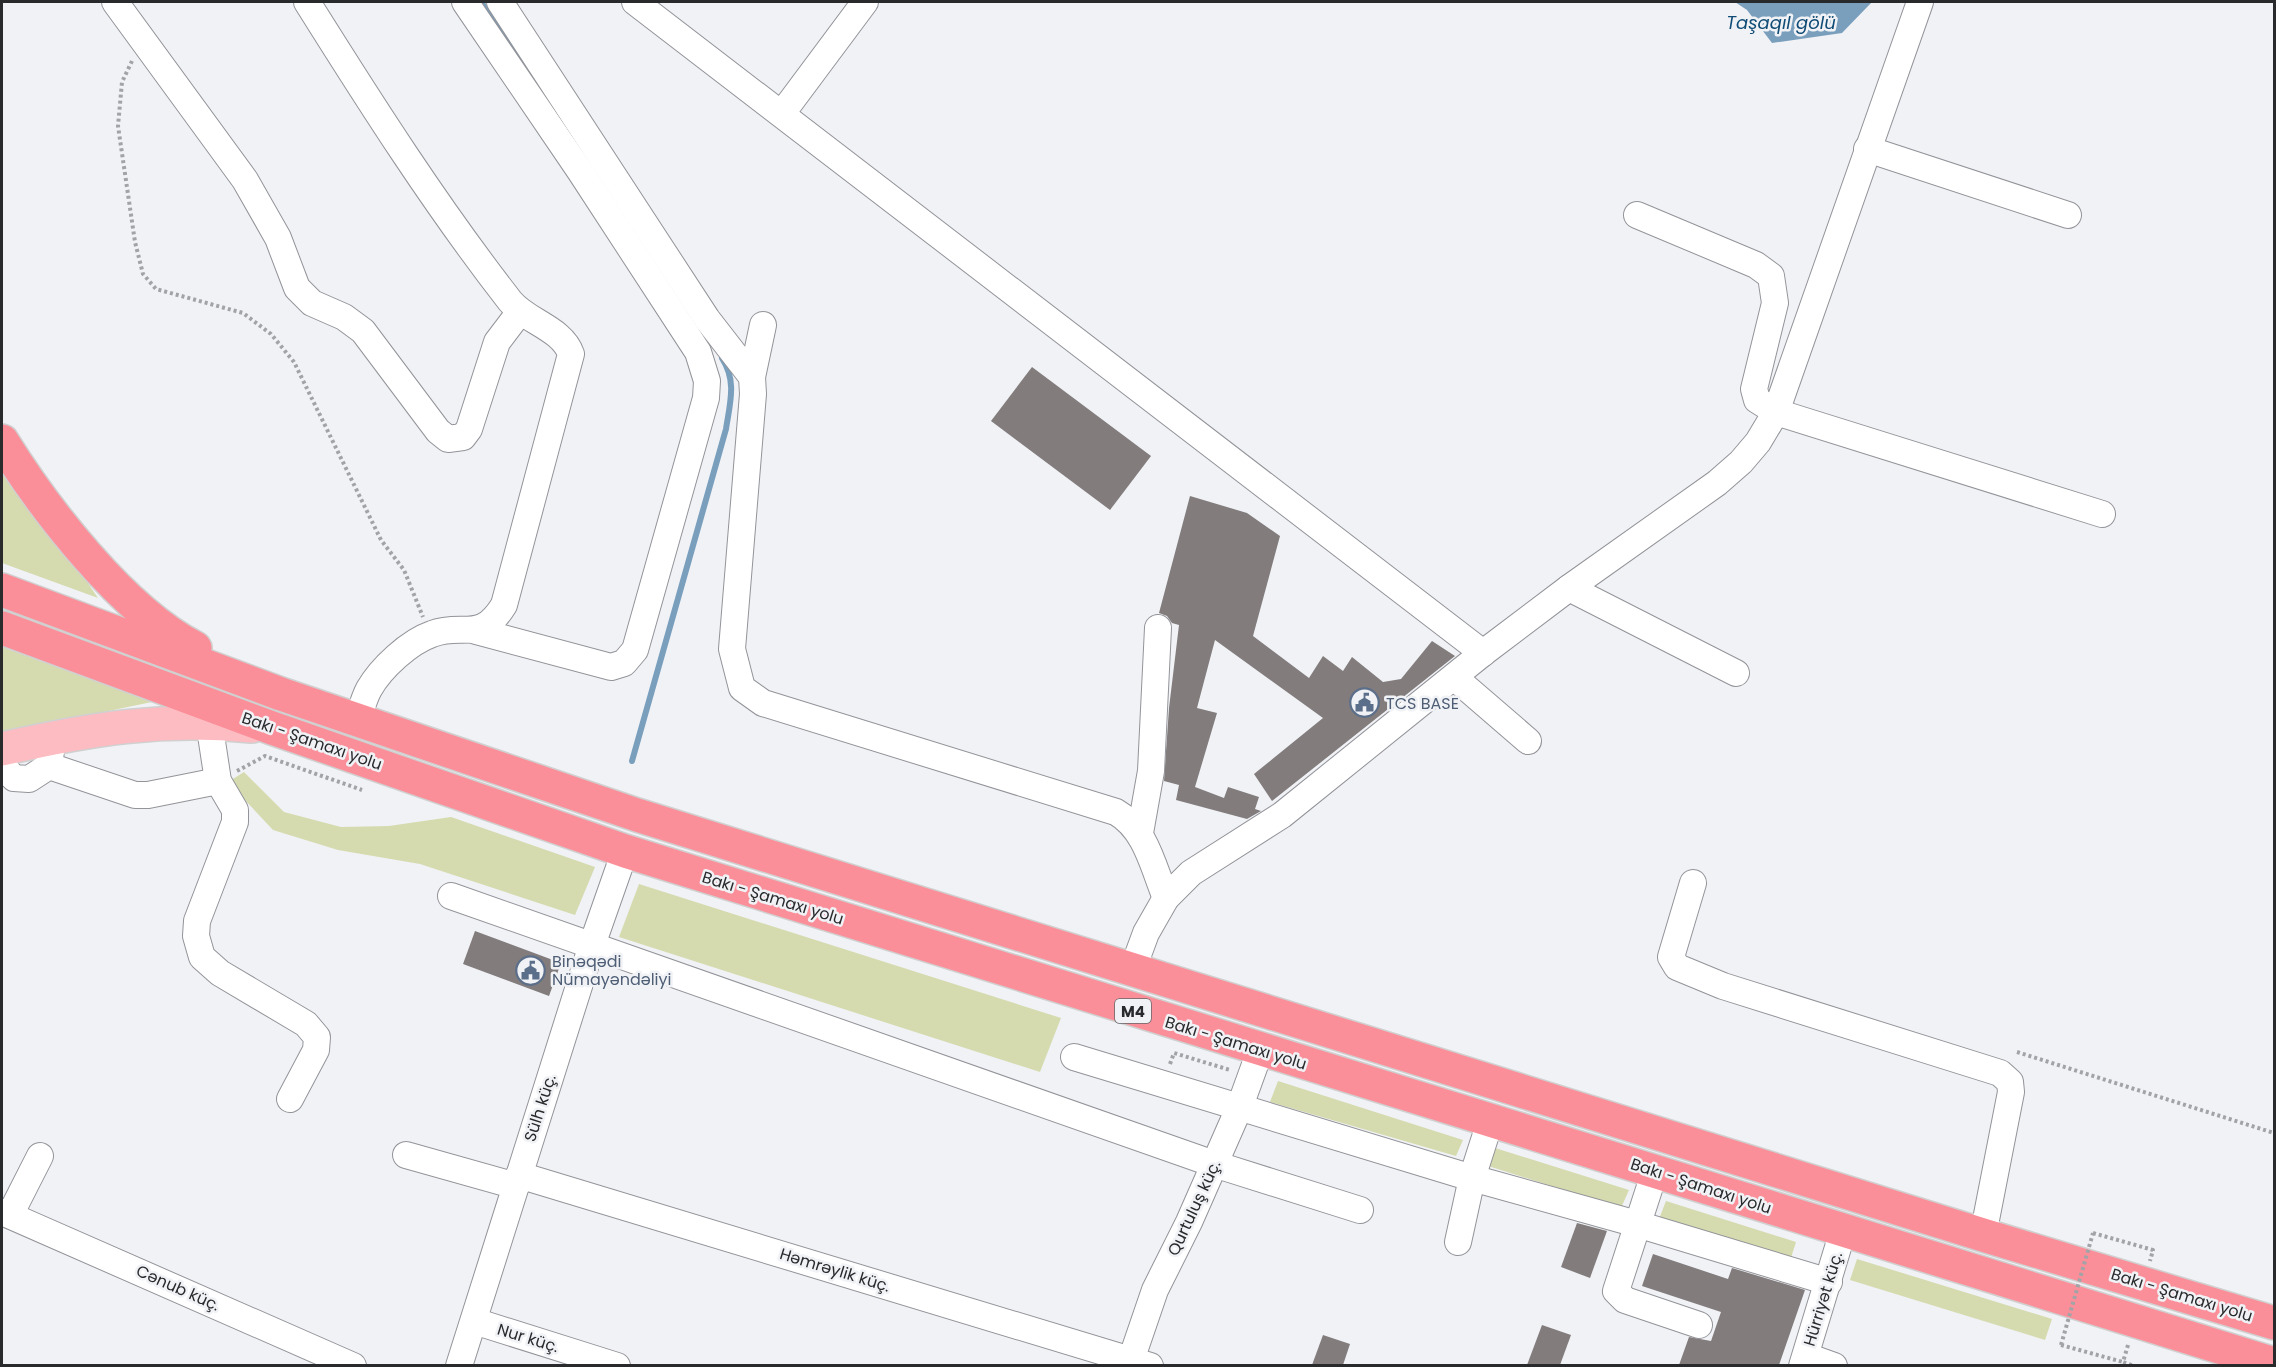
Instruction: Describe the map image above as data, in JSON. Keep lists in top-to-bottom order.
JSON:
{
  "streets": {
    "highway": ["Bakı - Şamaxı yolu", "M4"],
    "street": [
      "Sülh küç.",
      "Qurtuluş küç.",
      "Həmrəylik küç.",
      "Cənub küç.",
      "Hürriyət küç.",
      "Nur küç."
    ]
  },
  "crossings": [
    ["Bakı - Şamaxı yolu", "Sülh küç."],
    ["Bakı - Şamaxı yolu", "Qurtuluş küç."],
    ["Bakı - Şamaxı yolu", "Hürriyət küç."],
    ["Sülh küç.", "Həmrəylik küç."],
    ["Sülh küç.", "Nur küç."],
    ["Qurtuluş küç.", "Həmrəylik küç."]
  ],
  "water": ["Taşaqıl gölü"],
  "places": {
    "public building": ["TCS BASE", "Binəqədi Nümayəndəliyi"]
  }
}
